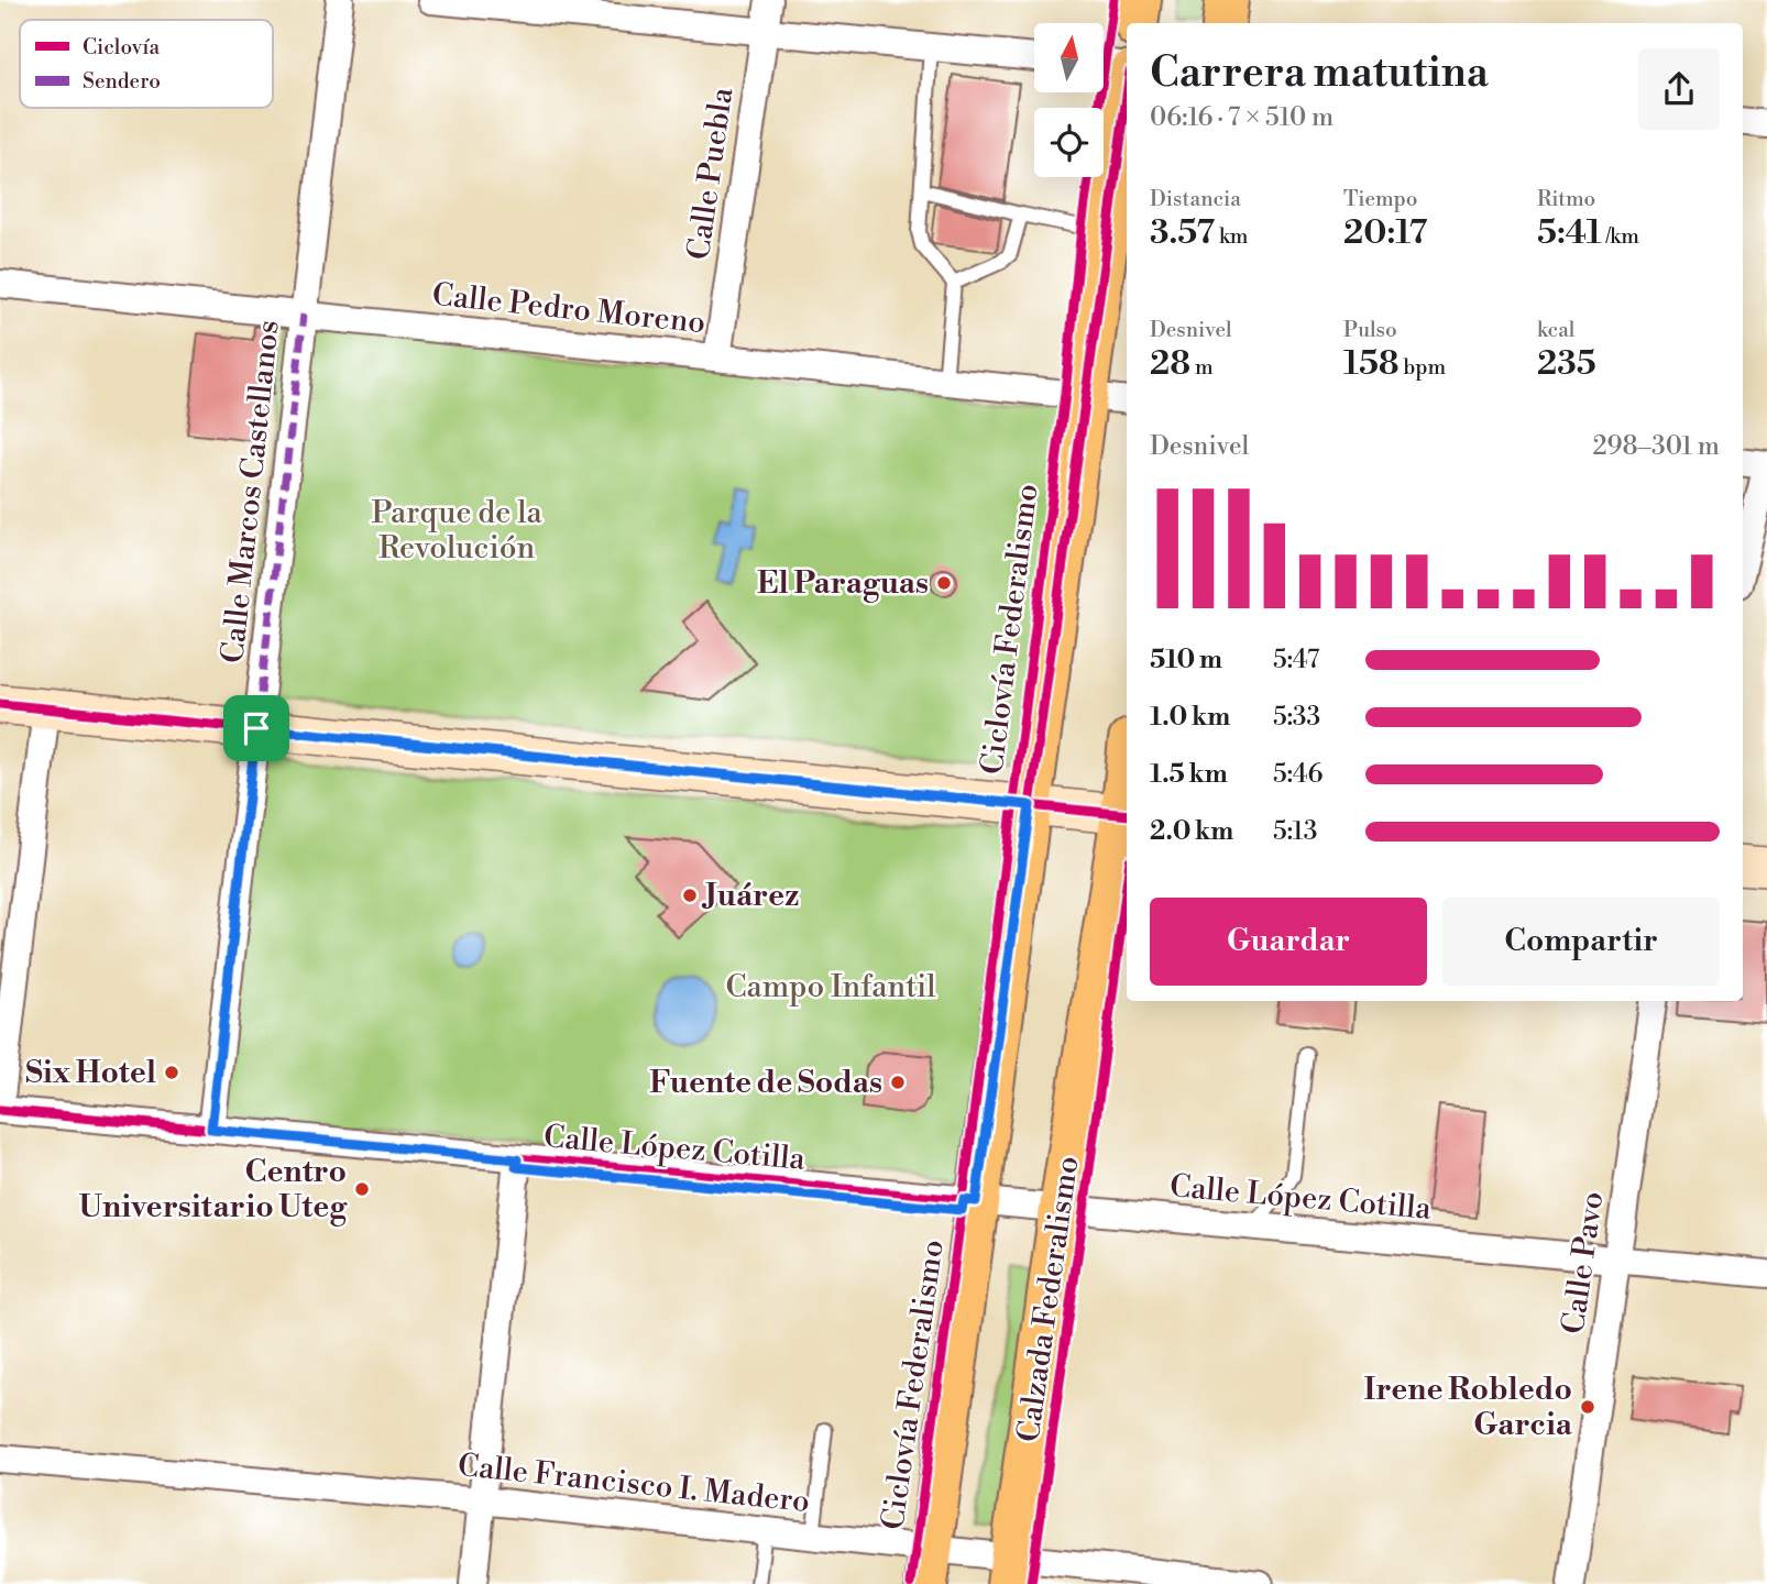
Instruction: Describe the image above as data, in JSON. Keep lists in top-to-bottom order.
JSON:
{
  "streets": {
    "main road": ["Calzada Federalismo"],
    "street": [
      "Calle Puebla",
      "Calle Pedro Moreno",
      "Calle Marcos Castellanos",
      "Calle López Cotilla",
      "Calle Pavo",
      "Calle Francisco I. Madero"
    ],
    "cycle path": ["Ciclovía Federalismo"]
  },
  "crossings": [
    ["Calle Puebla", "Calle Pedro Moreno"],
    ["Calle Pedro Moreno", "Calle Marcos Castellanos"],
    ["Calle Marcos Castellanos", "Calle López Cotilla"],
    ["Calle López Cotilla", "Calle Pavo"],
    ["Calle López Cotilla", "Calzada Federalismo"],
    ["Calzada Federalismo", "Calle Francisco I. Madero"]
  ],
  "parks": ["Parque de la Revolución", "Campo Infantil"],
  "places": [
    "El Paraguas",
    "Juárez",
    "Six Hotel",
    "Fuente de Sodas",
    "Centro Universitario Uteg",
    "Irene Robledo Garcia"
  ],
  "legend": ["Ciclovía", "Sendero"],
  "north": "top",
  "page": {
    "heading": ["Carrera matutina", "06:16 · 7 × 510 m"],
    "stats": [
      ["Distancia", "3.57 km"],
      ["Tiempo", "20:17"],
      ["Ritmo", "5:41 /km"],
      ["Desnivel", "28 m"],
      ["Pulso", "158 bpm"],
      ["kcal", "235"]
    ],
    "chart": ["Desnivel", "298–301 m"],
    "list": [
      {
        "name": "510 m",
        "note": "5:47"
      },
      {
        "name": "1.0 km",
        "note": "5:33"
      },
      {
        "name": "1.5 km",
        "note": "5:46"
      },
      {
        "name": "2.0 km",
        "note": "5:13"
      }
    ],
    "buttons": ["Guardar", "Compartir"]
  }
}
